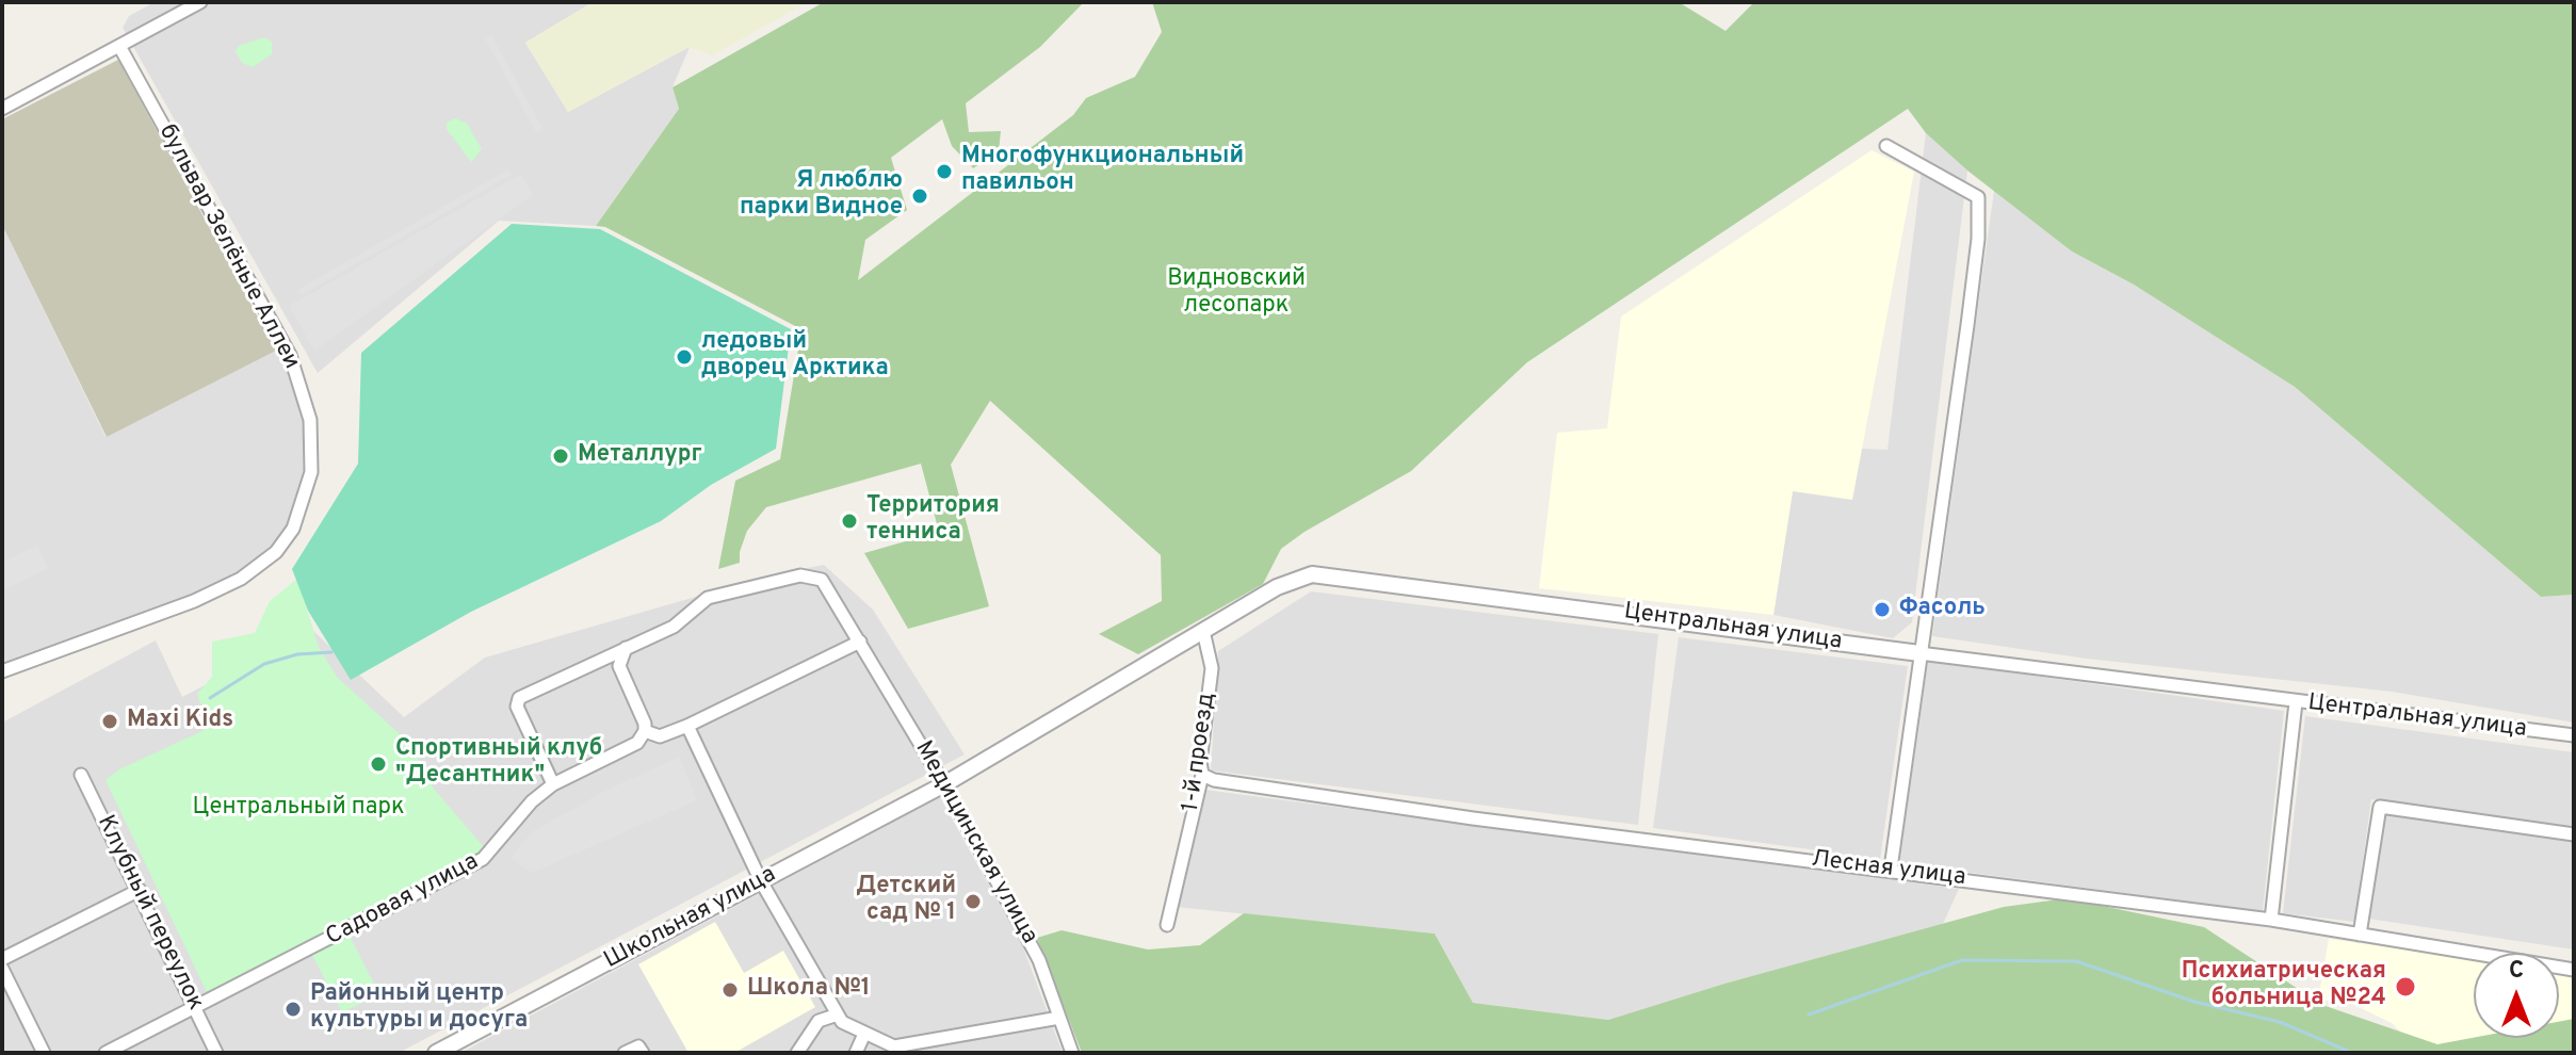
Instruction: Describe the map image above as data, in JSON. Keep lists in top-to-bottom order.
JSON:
{
  "streets": {
    "street": [
      "бульвар Зелёные Аллеи",
      "Центральная улица",
      "1-й проезд",
      "Медицинская улица",
      "Лесная улица",
      "Садовая улица",
      "Клубный переулок",
      "Школьная улица"
    ]
  },
  "crossings": [
    ["Центральная улица", "1-й проезд"],
    ["Центральная улица", "Медицинская улица"],
    ["Центральная улица", "Школьная улица"],
    ["1-й проезд", "Лесная улица"],
    ["Медицинская улица", "Школьная улица"],
    ["Садовая улица", "Клубный переулок"]
  ],
  "parks": ["Видновский лесопарк", "Центральный парк"],
  "places": [
    "Многофункциональный павильон",
    "Я люблю парки Видное",
    "ледовый дворец Арктика",
    "Металлург",
    "Территория тенниса",
    "Фасоль",
    "Maxi Kids",
    "Спортивный клуб \"Десантник\"",
    "Детский сад № 1",
    "Психиатрическая больница №24",
    "Школа №1",
    "Районный центр культуры и досуга"
  ],
  "north": "top"
}
